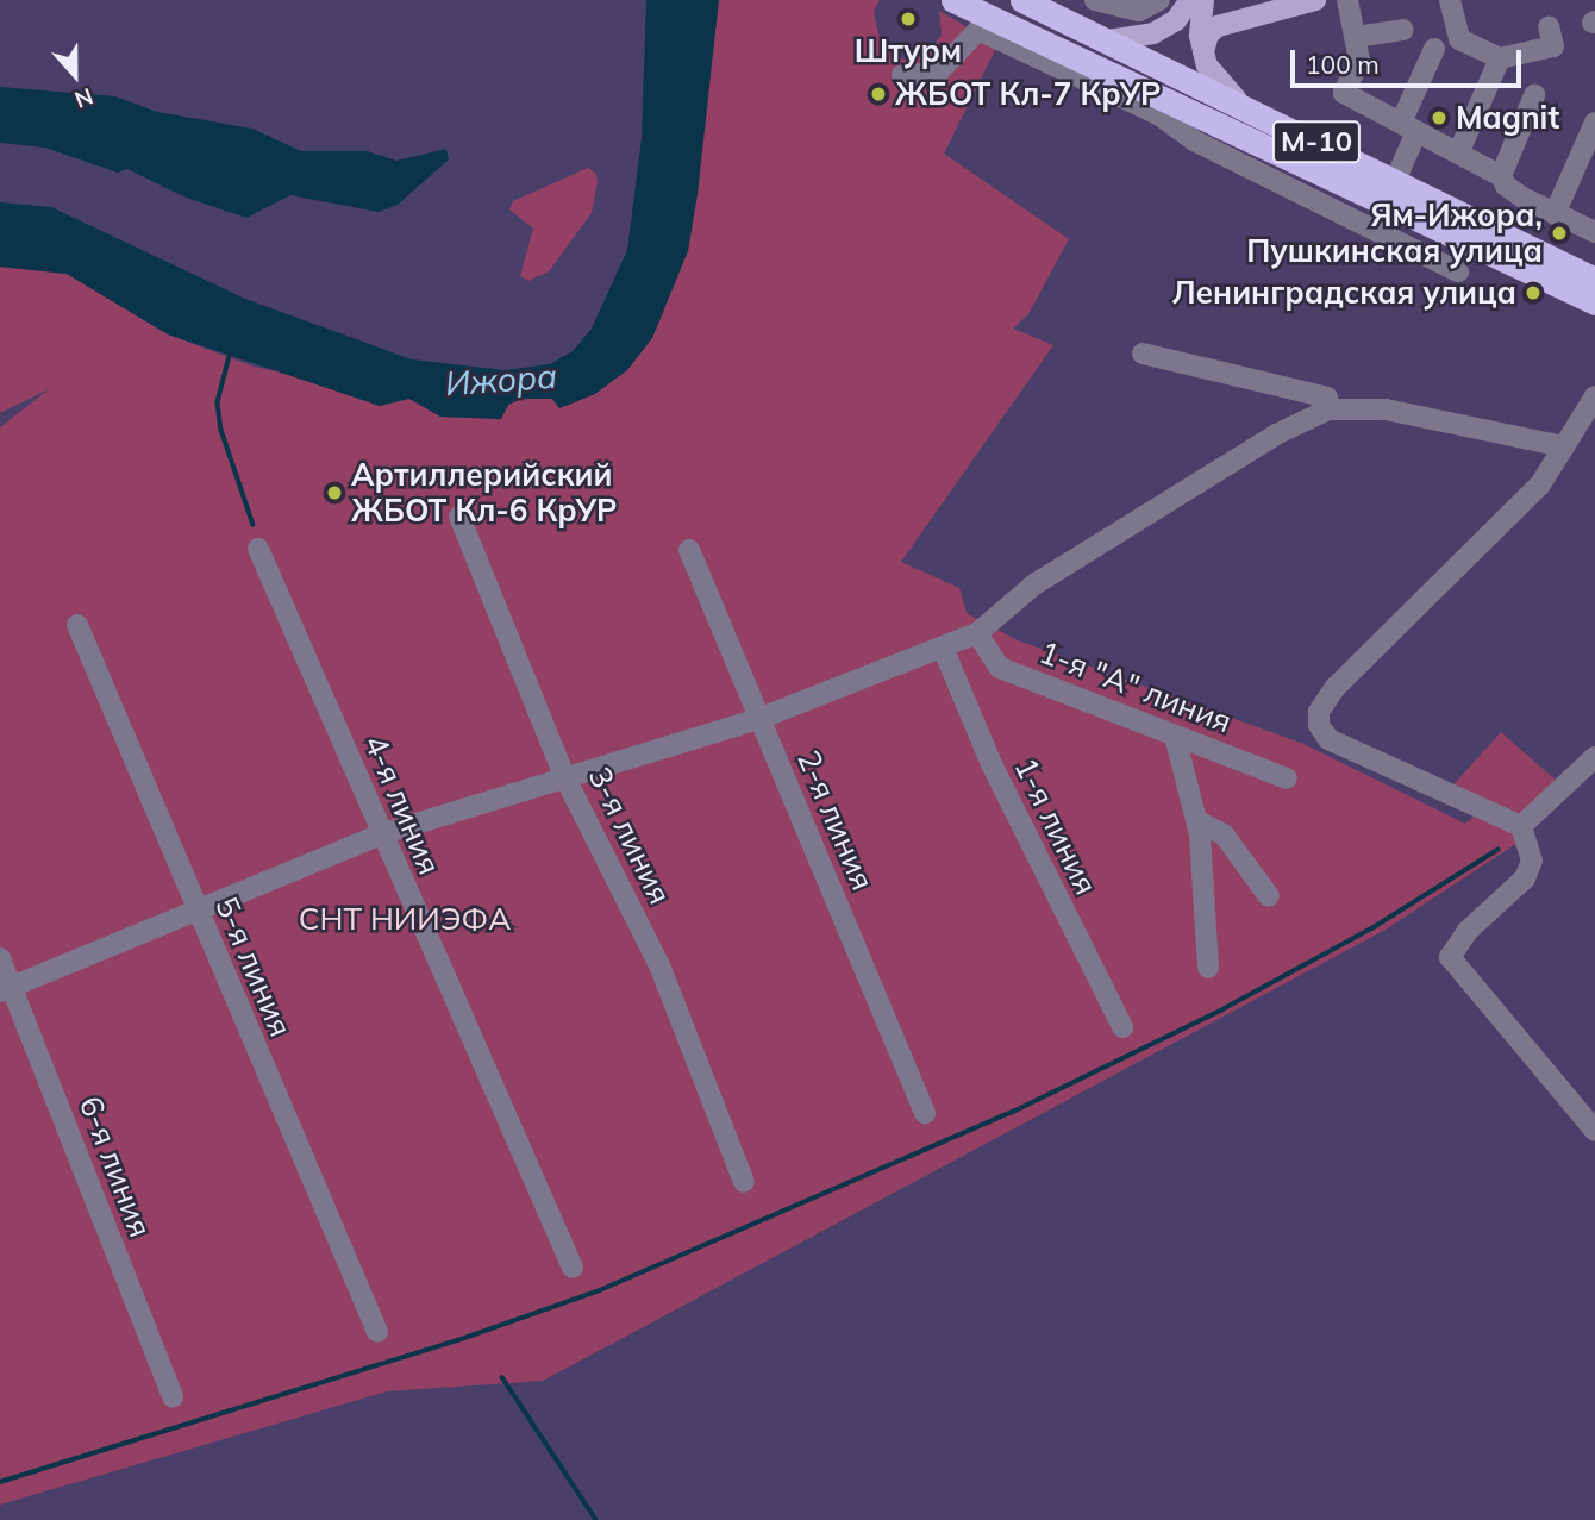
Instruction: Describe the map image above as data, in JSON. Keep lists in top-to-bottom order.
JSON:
{
  "streets": {
    "highway": ["М-10"],
    "street": [
      "1-я \"А\" линия",
      "4-я линия",
      "2-я линия",
      "1-я линия",
      "3-я линия",
      "5-я линия",
      "6-я линия"
    ]
  },
  "water": ["Ижора"],
  "parks": ["СНТ НИИЭФА"],
  "places": [
    "Штурм",
    "ЖБОТ Кл-7 КрУР",
    "Magnit",
    "Ям-Ижора, Пушкинская улица",
    "Ленинградская улица",
    "Артиллерийский ЖБОТ Кл-6 КрУР"
  ],
  "scale_bar": "100 m",
  "north": "bottom"
}
